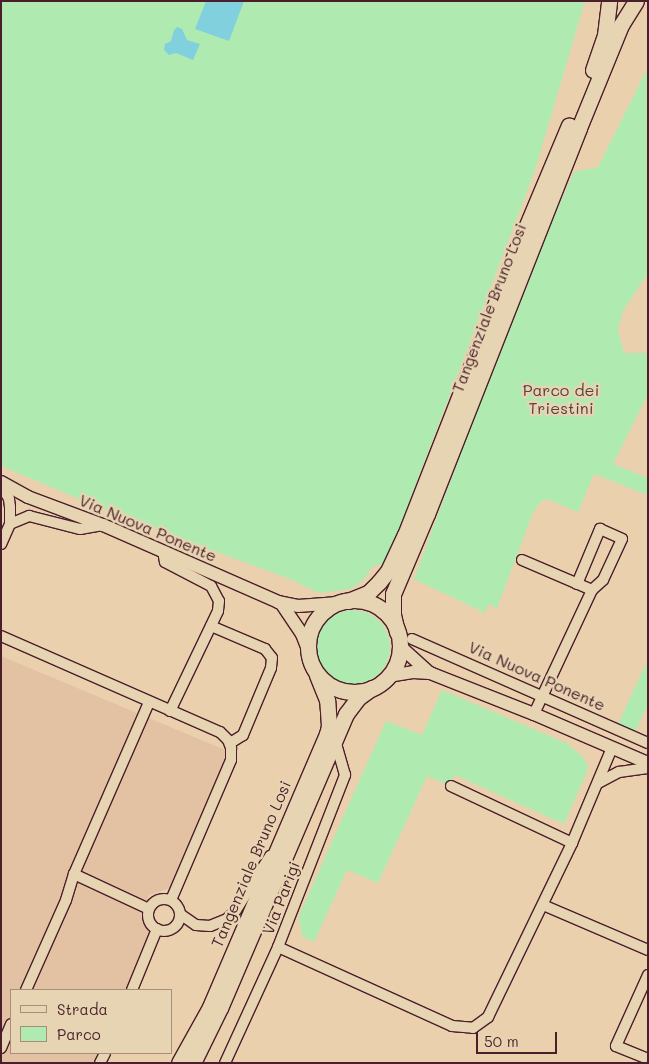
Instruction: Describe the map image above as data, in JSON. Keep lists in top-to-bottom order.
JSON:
{
  "streets": {
    "main road": ["Tangenziale Bruno Losi"],
    "street": ["Via Nuova Ponente", "Via Parigi"]
  },
  "crossings": [
    ["Tangenziale Bruno Losi", "Via Nuova Ponente"],
    ["Tangenziale Bruno Losi", "Via Parigi"]
  ],
  "parks": ["Parco dei Triestini"],
  "legend": ["Strada", "Parco"],
  "scale_bar": "50 m"
}
